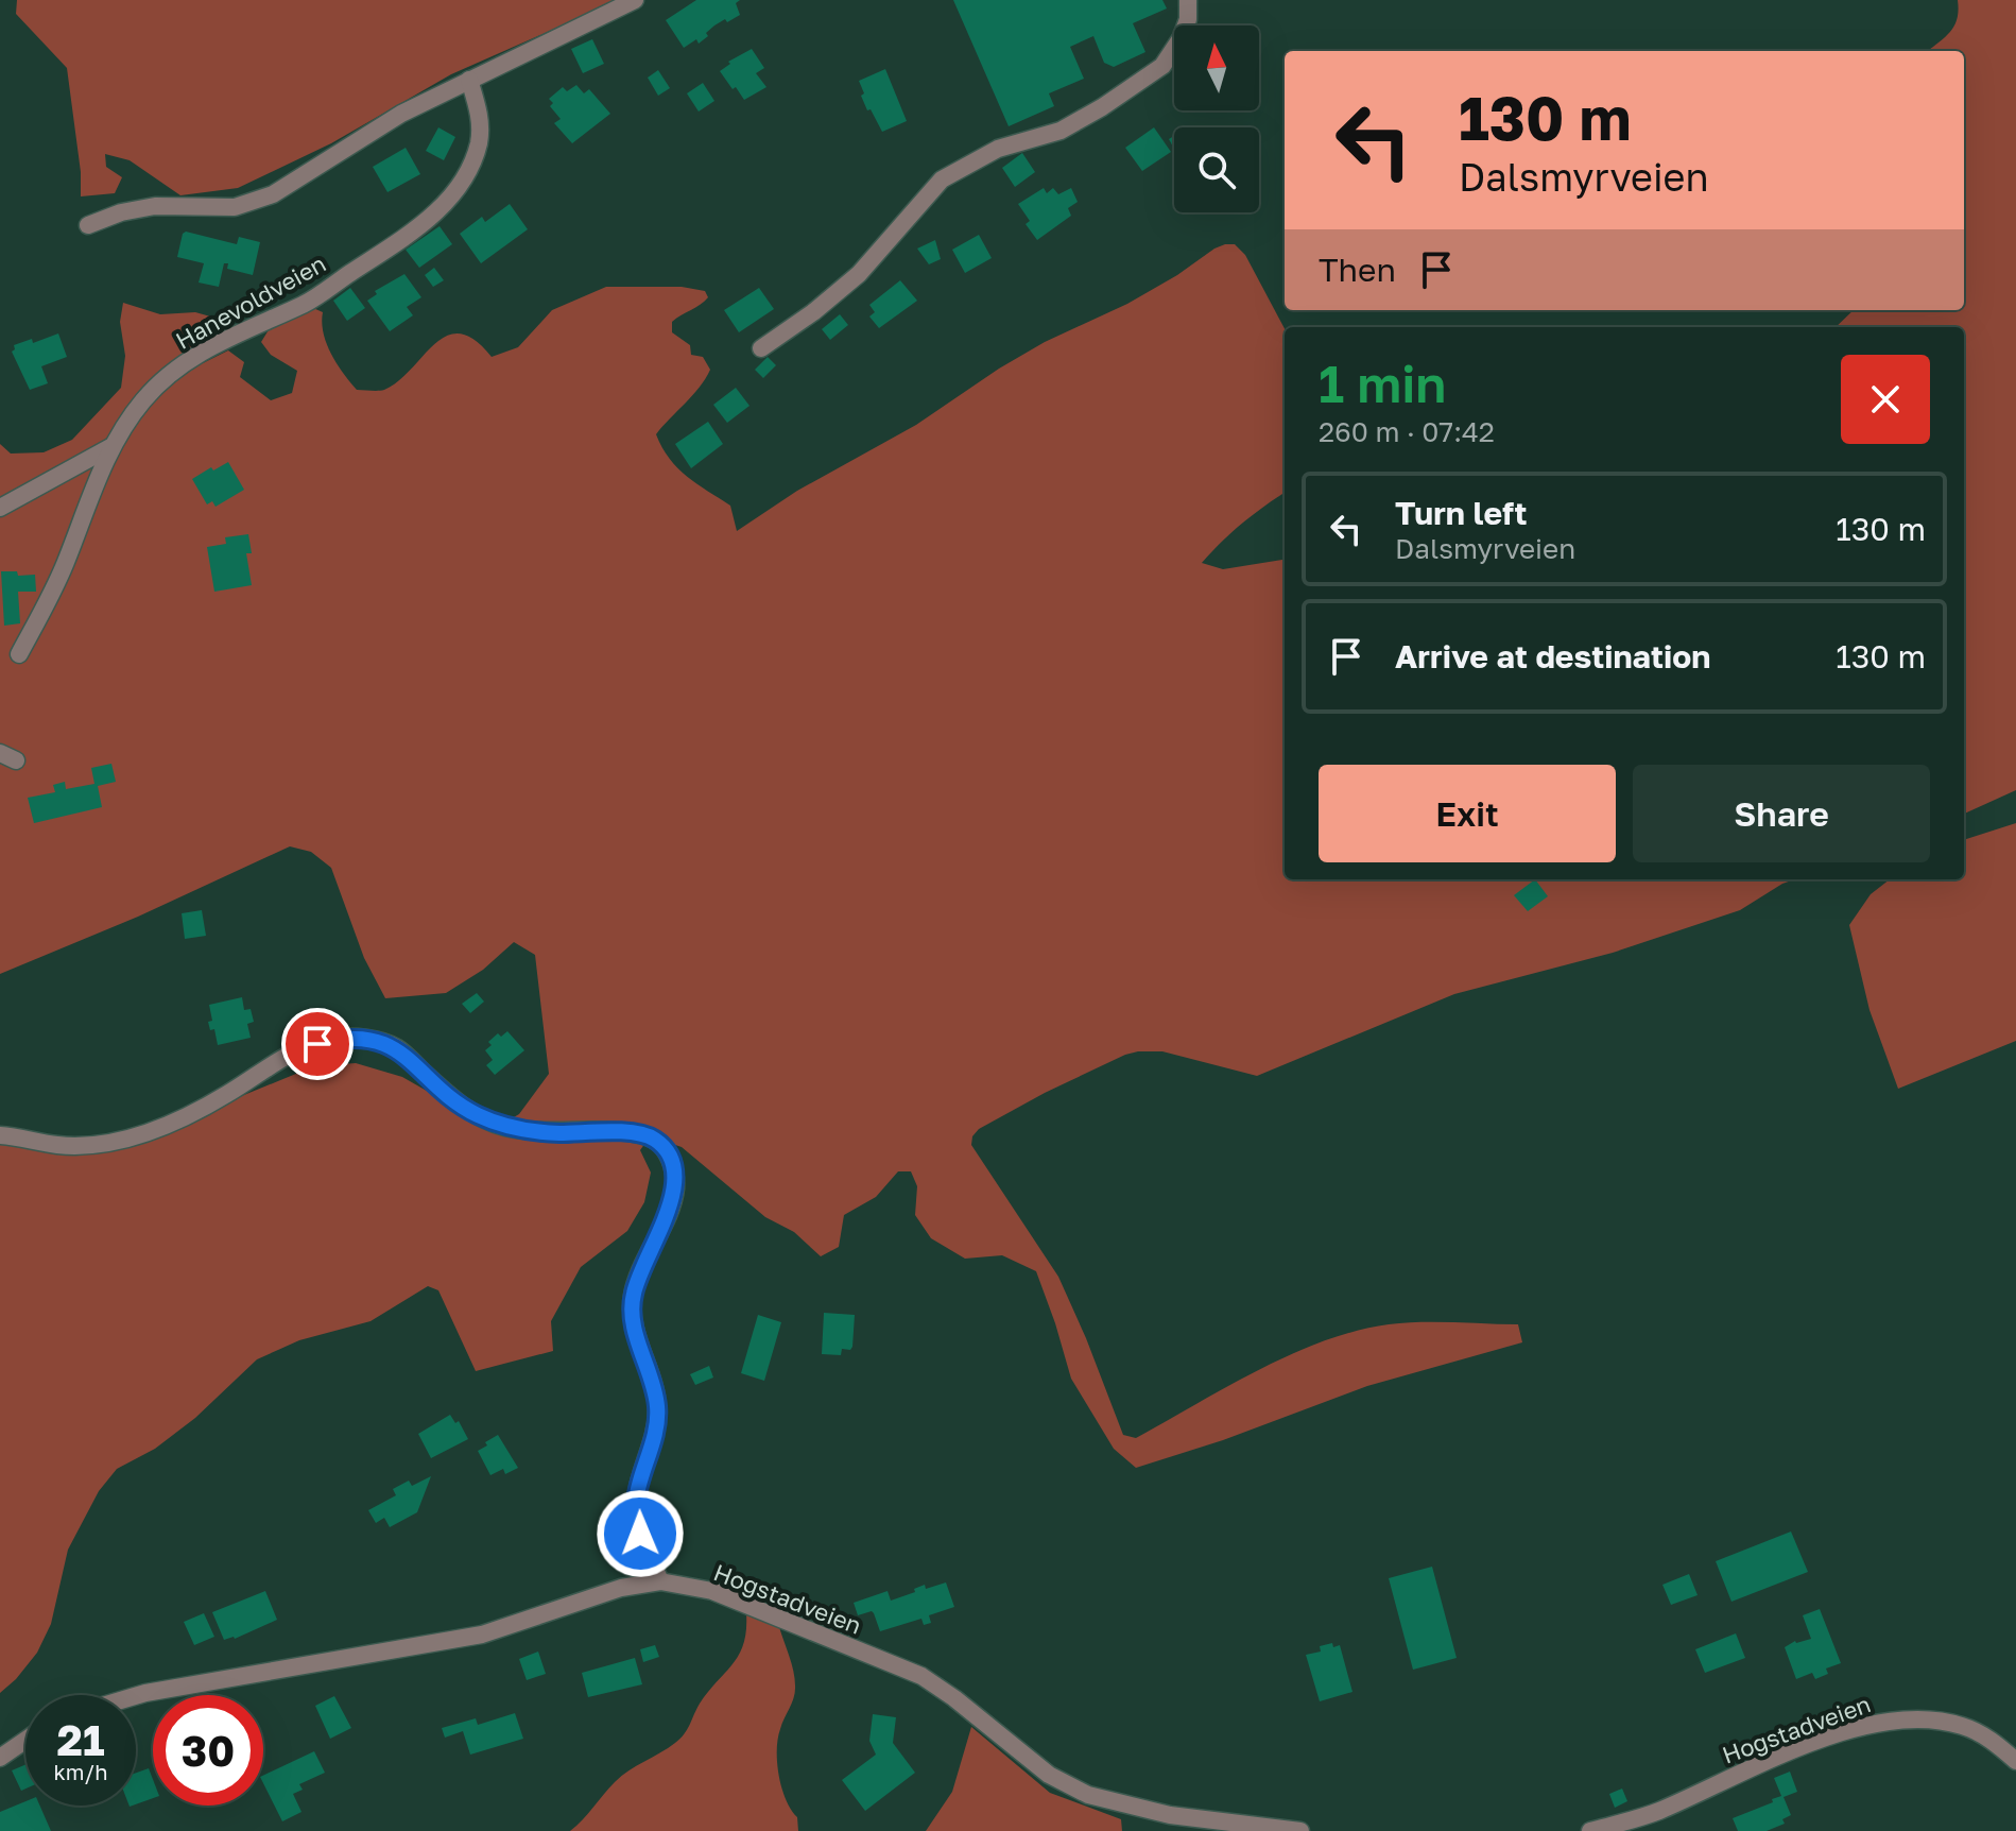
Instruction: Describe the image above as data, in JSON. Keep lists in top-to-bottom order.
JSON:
{
  "streets": {
    "street": ["Hanevoldveien", "Hogstadveien"]
  },
  "north": "top",
  "page": {
    "turn": ["130 m", "Dalsmyrveien"],
    "then": "Then",
    "heading": ["1 min", "260 m · 07:42"],
    "list": [
      {
        "name": "Turn left",
        "note": "Dalsmyrveien",
        "value": "130 m"
      },
      {
        "name": "Arrive at destination",
        "value": "130 m"
      }
    ],
    "buttons": ["Exit", "Share"],
    "speed": "21 km/h",
    "limit": "30"
  }
}
